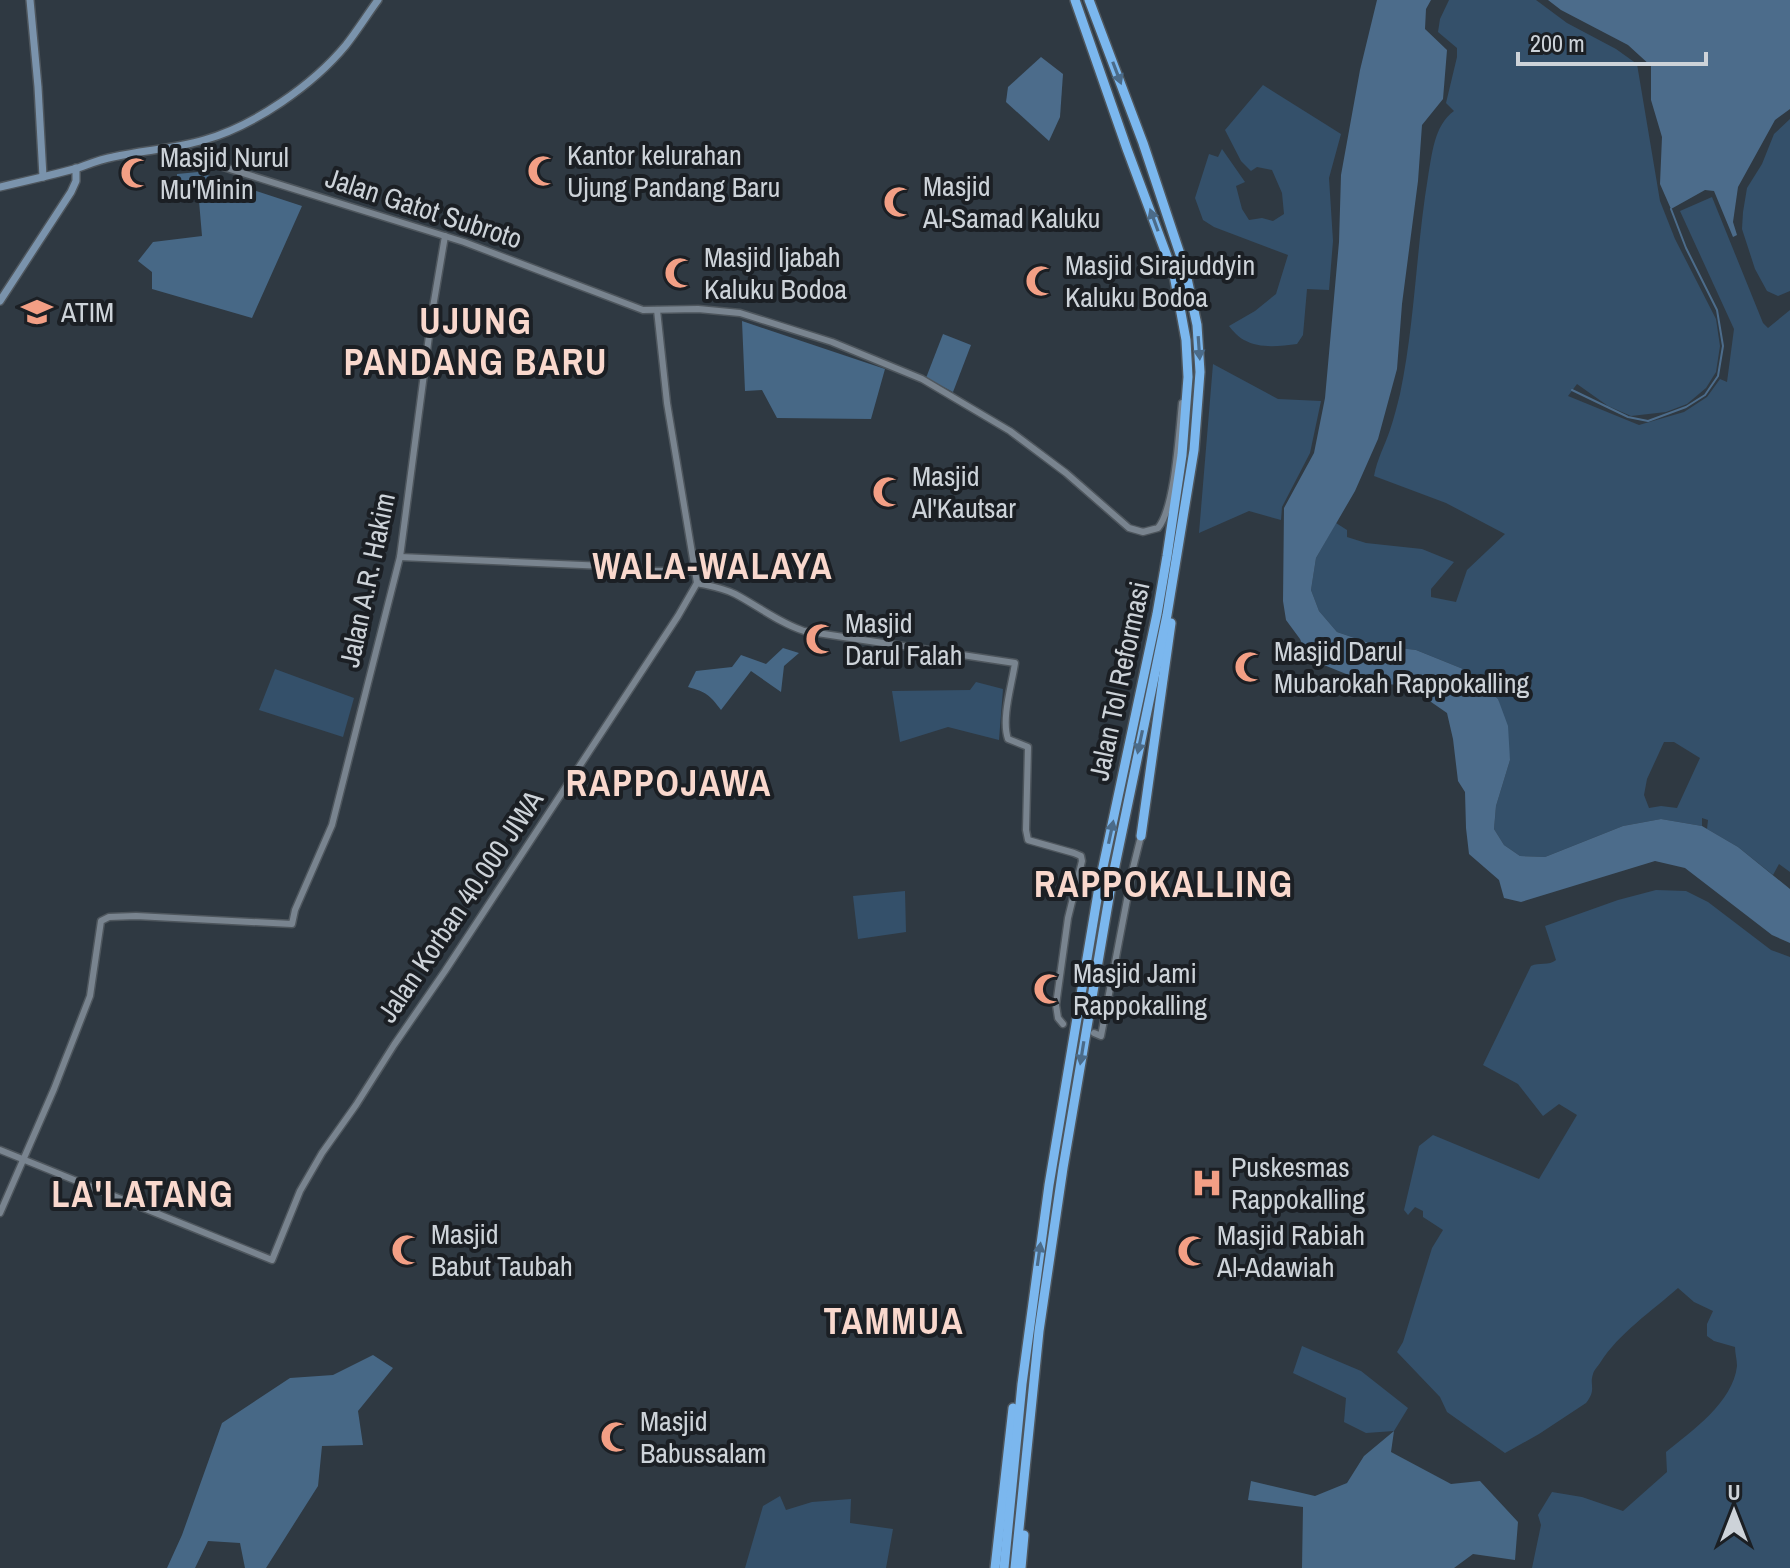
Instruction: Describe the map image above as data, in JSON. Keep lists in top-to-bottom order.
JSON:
{
  "streets": {
    "highway": ["Jalan Tol Reformasi"],
    "street": ["Jalan Gatot Subroto", "Jalan A.R. Hakim", "Jalan Korban 40.000 JIWA"]
  },
  "crossings": [
    ["Jalan Gatot Subroto", "Jalan A.R. Hakim"],
    ["Jalan Gatot Subroto", "Jalan Tol Reformasi"],
    ["Jalan A.R. Hakim", "Jalan Korban 40.000 JIWA"]
  ],
  "districts": [
    "UJUNG PANDANG BARU",
    "WALA-WALAYA",
    "RAPPOJAWA",
    "RAPPOKALLING",
    "LA'LATANG",
    "TAMMUA"
  ],
  "places": {
    "mosque": [
      "Kantor kelurahan Ujung Pandang Baru",
      "Masjid Nurul Mu'Minin",
      "Masjid Al-Samad Kaluku",
      "Masjid Ijabah Kaluku Bodoa",
      "Masjid Sirajuddyin Kaluku Bodoa",
      "Masjid Al'Kautsar",
      "Masjid Darul Falah",
      "Masjid Darul Mubarokah Rappokalling",
      "Masjid Jami Rappokalling",
      "Masjid Babut Taubah",
      "Masjid Rabiah Al-Adawiah",
      "Masjid Babussalam"
    ],
    "school or university": ["ATIM"],
    "hospital": ["Puskesmas Rappokalling"]
  },
  "scale_bar": "200 m",
  "north": "top"
}
